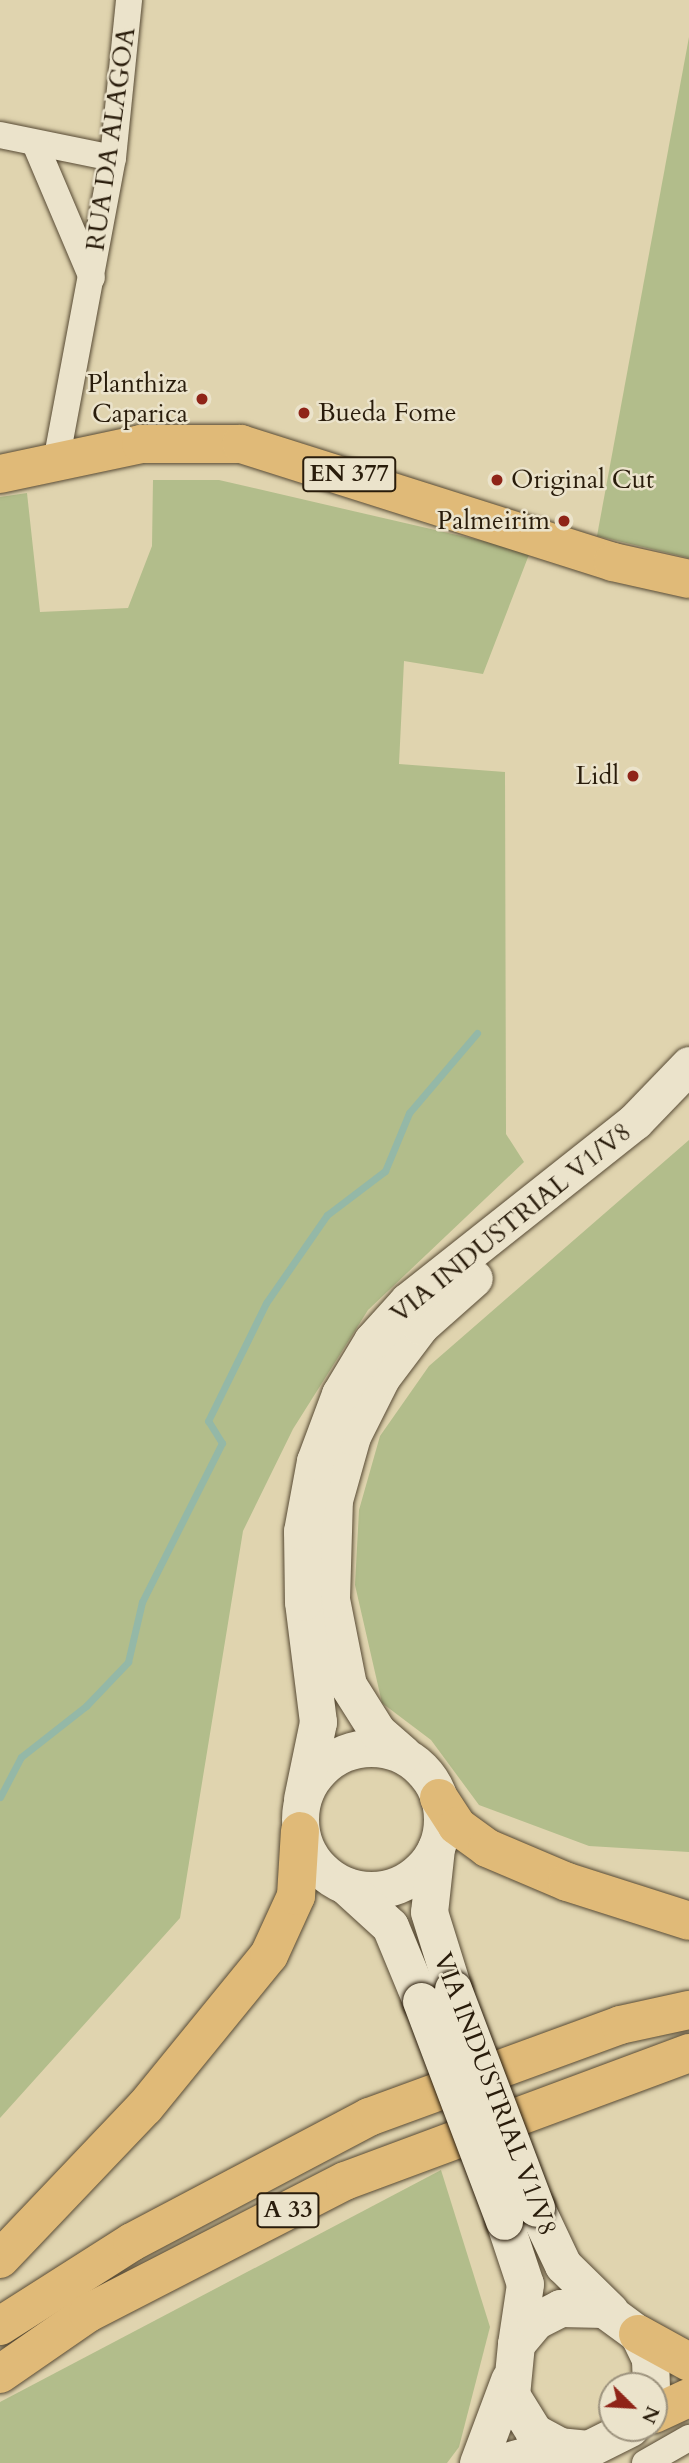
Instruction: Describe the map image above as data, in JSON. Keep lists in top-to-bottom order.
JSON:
{
  "streets": {
    "main road": ["EN 377", "VIA INDUSTRIAL V1/V8", "A 33"],
    "street": ["RUA DA ALAGOA"]
  },
  "crossings": [
    ["RUA DA ALAGOA", "EN 377"]
  ],
  "places": [
    "Planthiza Caparica",
    "Bueda Fome",
    "Original Cut",
    "Palmeirim",
    "Lidl"
  ],
  "north": "bottom right"
}
